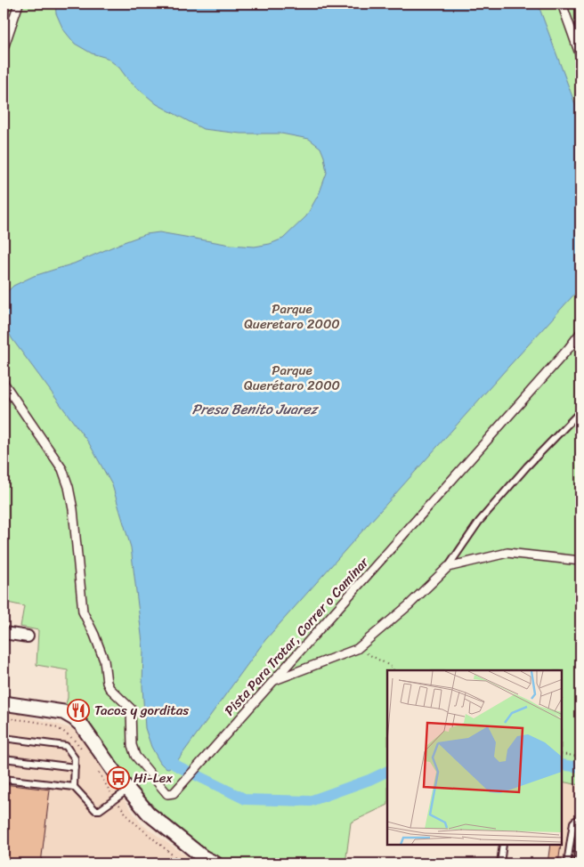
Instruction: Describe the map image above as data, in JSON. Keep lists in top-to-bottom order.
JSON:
{
  "streets": {
    "street": ["Pista Para Trotar, Correr o Caminar"]
  },
  "water": ["Presa Benito Juarez"],
  "parks": ["Parque Queretaro 2000", "Parque Querétaro 2000"],
  "places": {
    "restaurant": ["Tacos y gorditas"],
    "bus stop": ["Hi-Lex"]
  }
}
